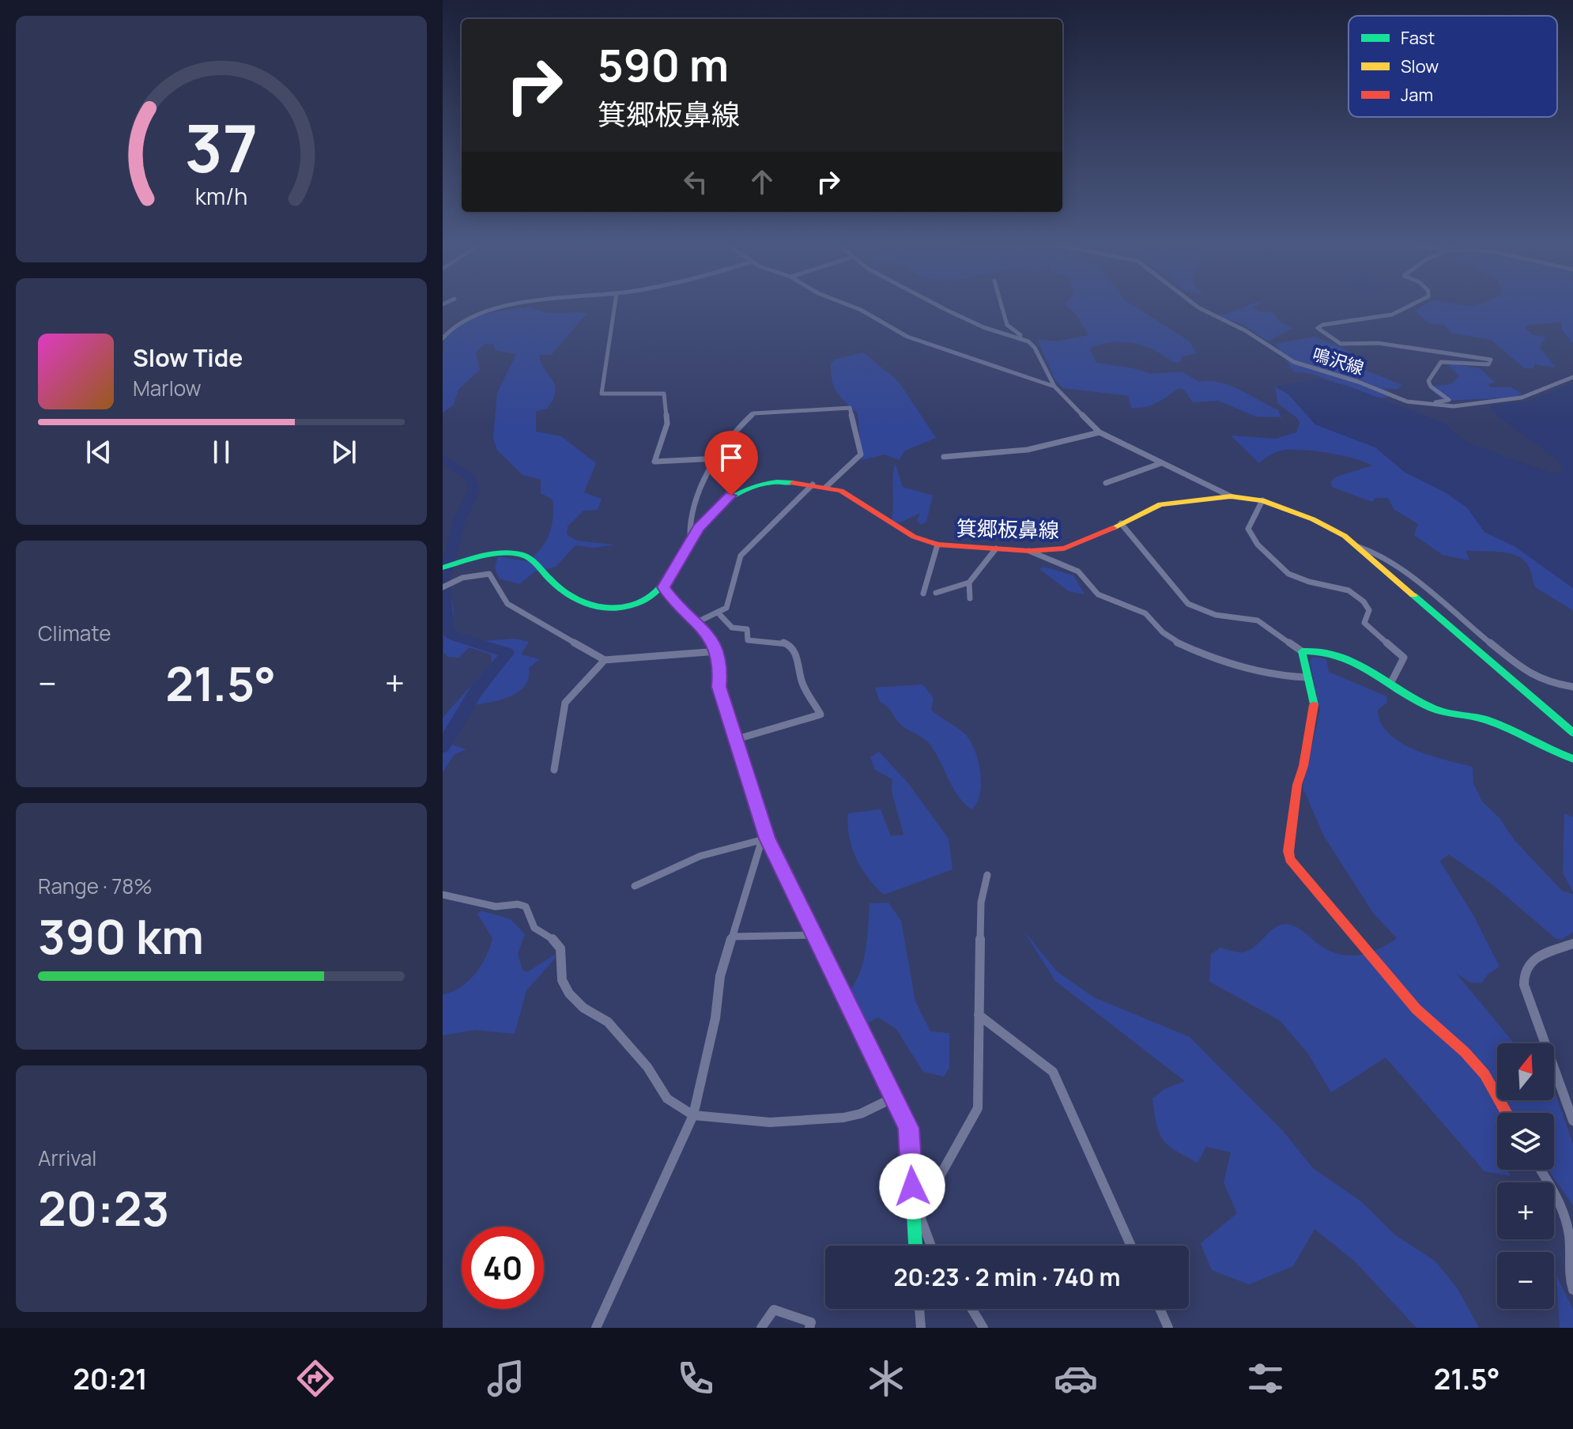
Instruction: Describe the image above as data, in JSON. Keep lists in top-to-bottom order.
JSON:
{
  "streets": {
    "main road": ["箕郷板鼻線"],
    "street": ["鳴沢線"]
  },
  "legend": ["Fast", "Slow", "Jam"],
  "north": "top",
  "page": {
    "turn": ["590 m", "箕郷板鼻線"],
    "song": ["Slow Tide", "Marlow"],
    "tile": [
      "Climate",
      ["Range · 78%", "390 km"],
      ["Arrival", "20:23"]
    ],
    "heat": ["−", "21.5°", "+"],
    "map_buttons": ["+", "−"],
    "limit": "40",
    "trip": "20:23 · 2 min · 740 m",
    "tabs": ["20:21", "21.5°"],
    "gauge": ["37", "km/h"]
  }
}
